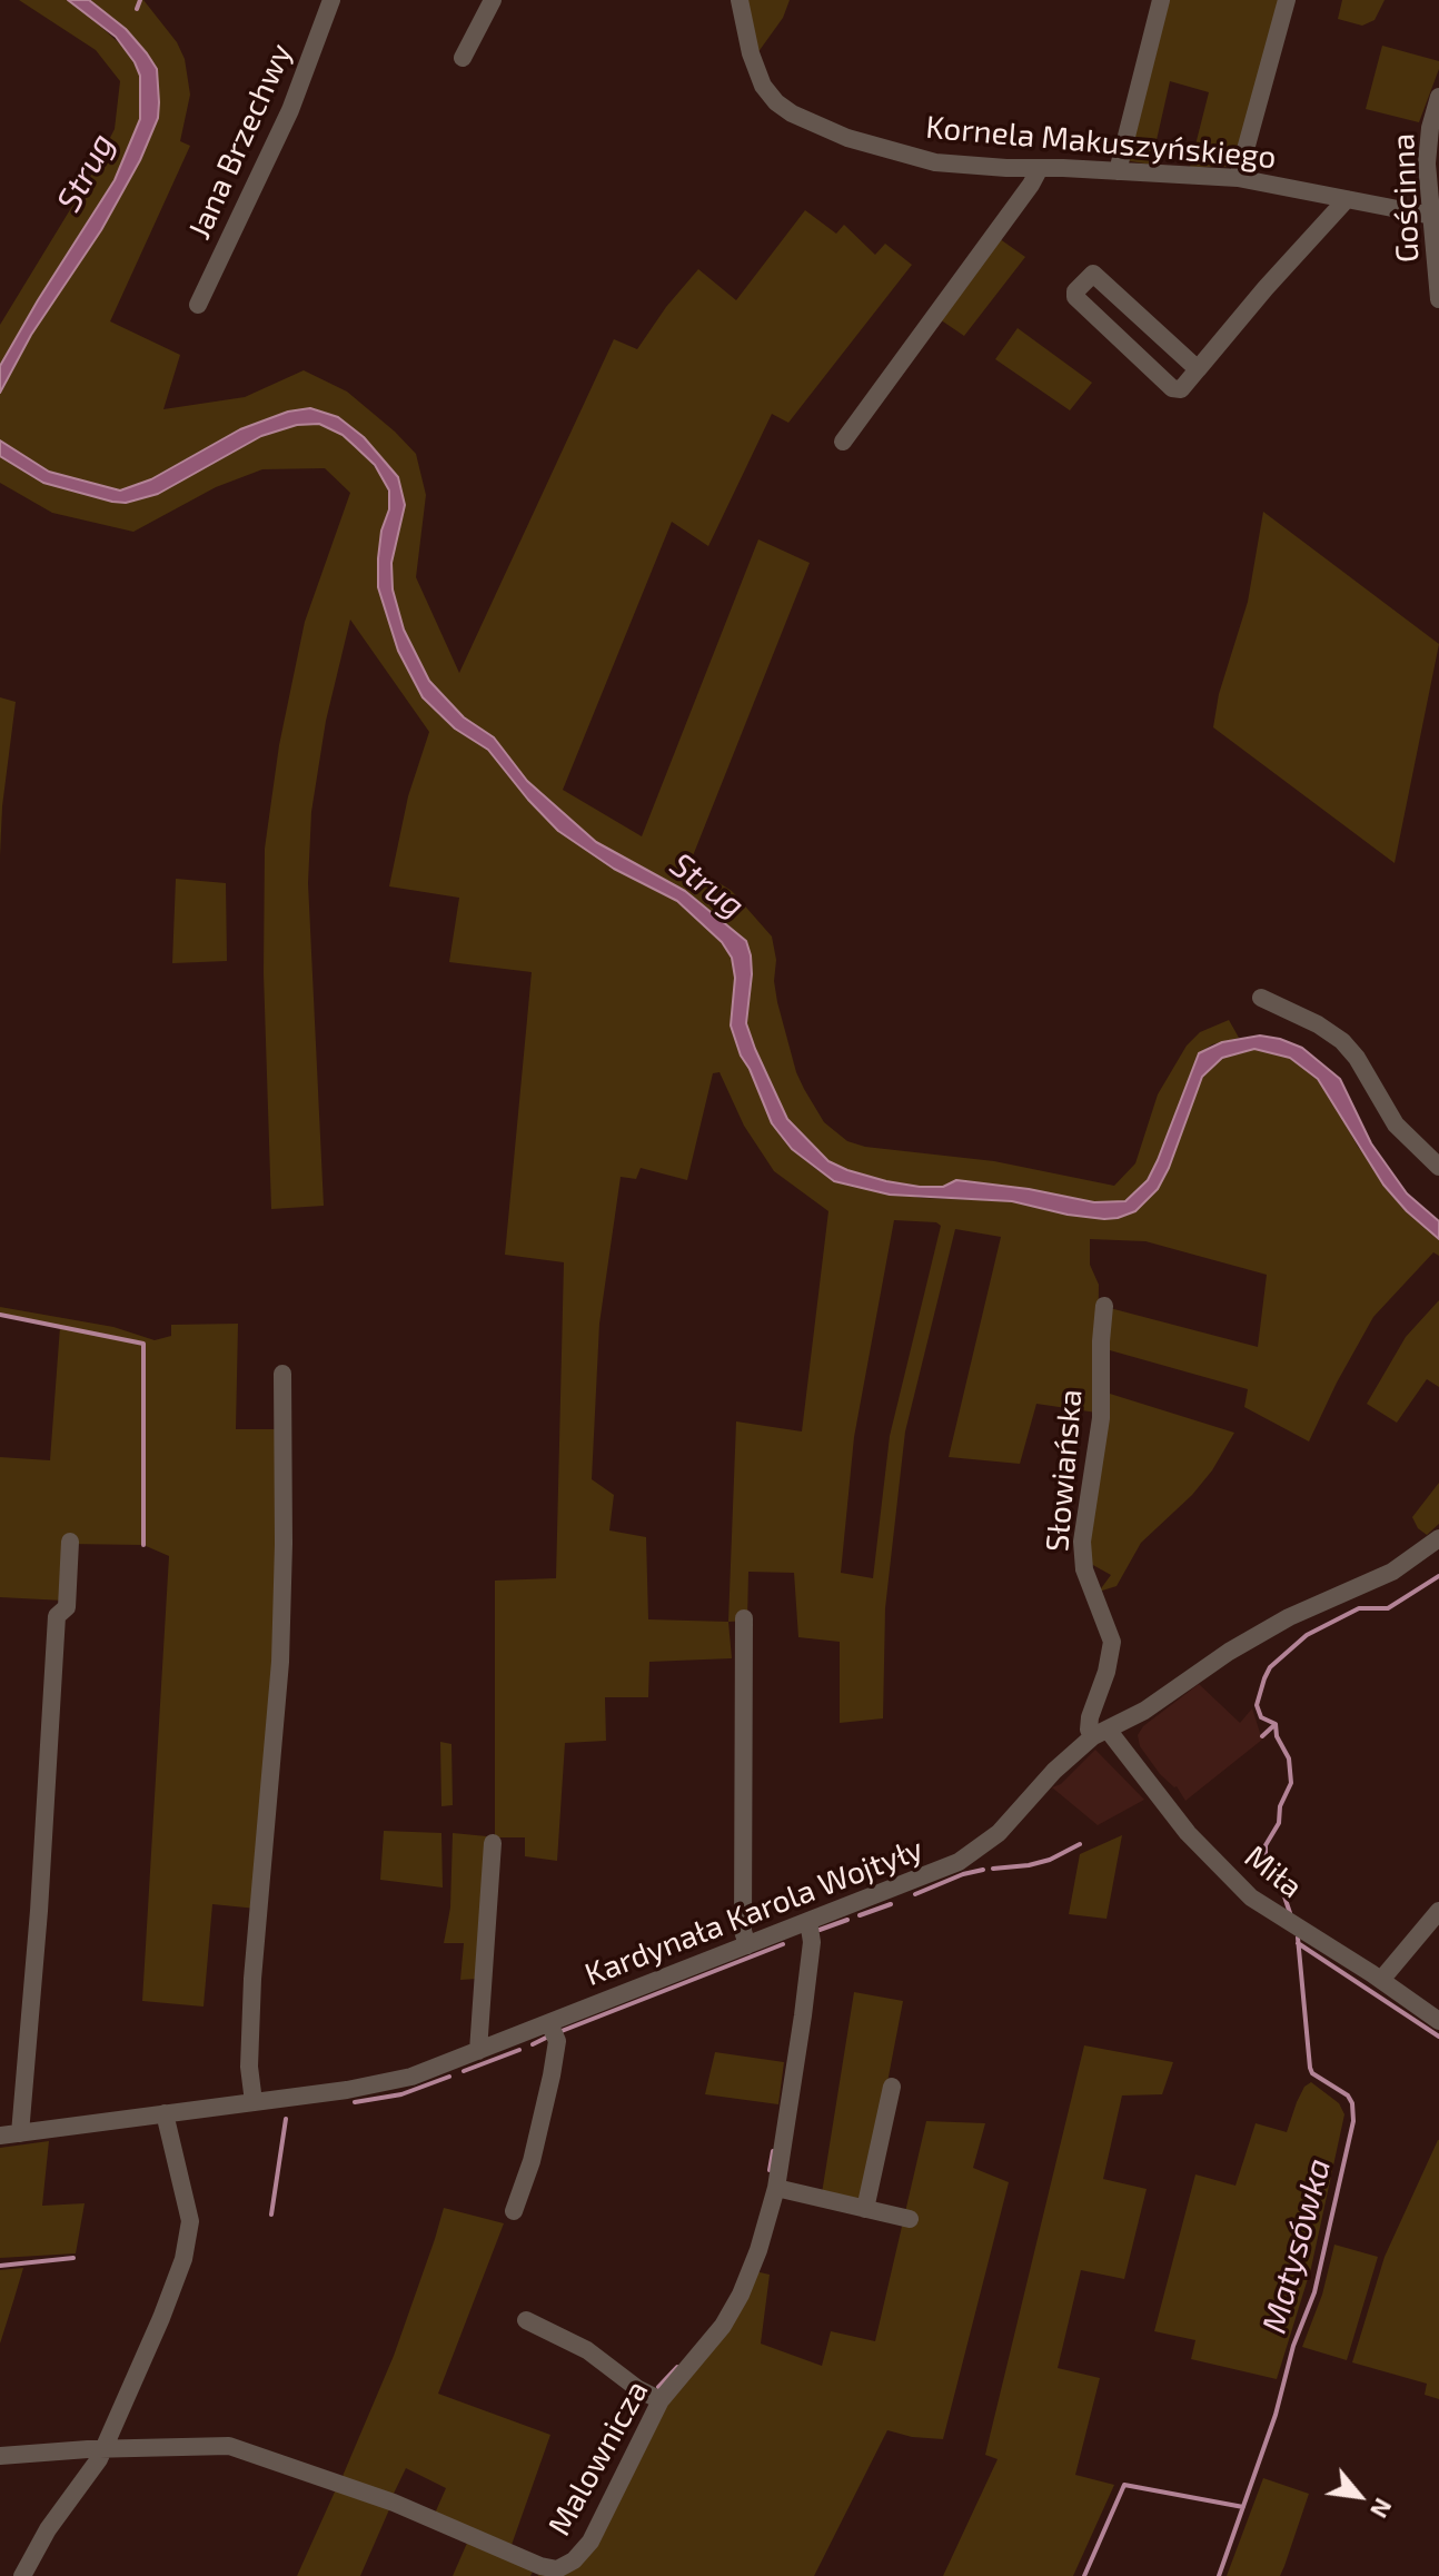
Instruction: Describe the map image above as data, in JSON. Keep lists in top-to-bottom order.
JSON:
{
  "streets": {
    "street": [
      "Jana Brzechwy",
      "Kornela Makuszyńskiego",
      "Gościnna",
      "Słowiańska",
      "Miła",
      "Kardynała Karola Wojtyły",
      "Malownicza"
    ]
  },
  "crossings": [
    ["Kornela Makuszyńskiego", "Gościnna"],
    ["Słowiańska", "Miła"],
    ["Słowiańska", "Kardynała Karola Wojtyły"],
    ["Miła", "Kardynała Karola Wojtyły"],
    ["Kardynała Karola Wojtyły", "Malownicza"]
  ],
  "water": ["Strug", "Matysówka"],
  "north": "bottom right"
}
